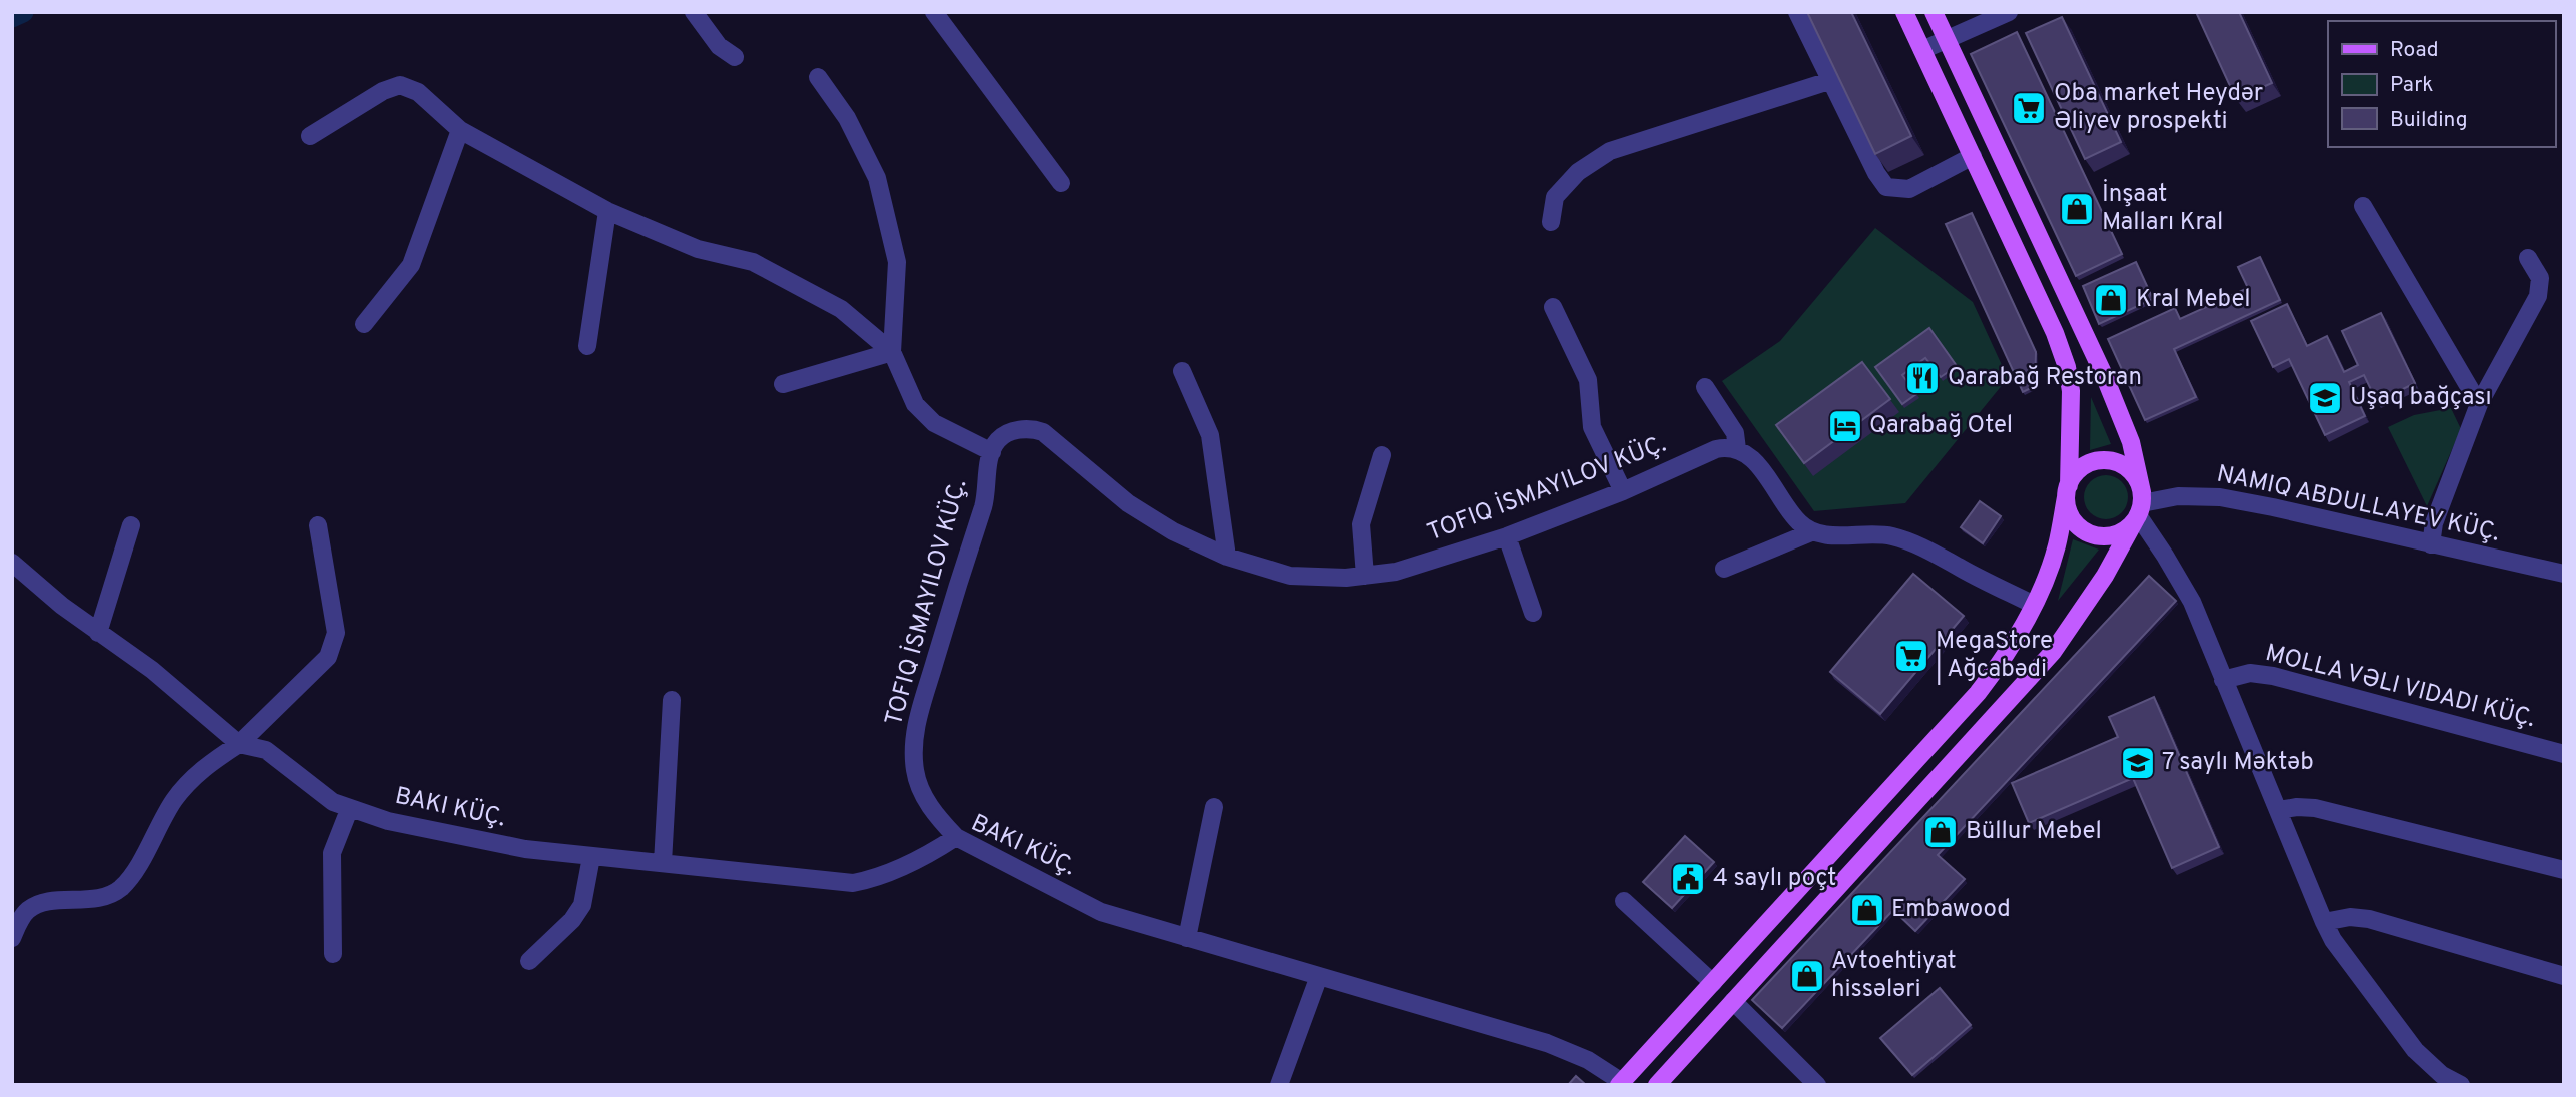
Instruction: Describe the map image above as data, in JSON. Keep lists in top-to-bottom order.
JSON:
{
  "streets": {
    "street": ["NAMIQ ABDULLAYEV KÜÇ.", "MOLLA VƏLI VIDADI KÜÇ."]
  },
  "places": {
    "supermarket": ["Oba market Heydər Əliyev prospekti", "MegaStore | Ağcabədi"],
    "shop": [
      "İnşaat Malları Kral",
      "Kral Mebel",
      "Büllur Mebel",
      "Embawood",
      "Avtoehtiyat hissələri"
    ],
    "restaurant": ["Qarabağ Restoran"],
    "school or university": ["Uşaq bağçası", "7 saylı Məktəb"],
    "hotel": ["Qarabağ Otel"],
    "public building": ["4 saylı poçt"]
  },
  "legend": ["Road", "Park", "Building"]
}
